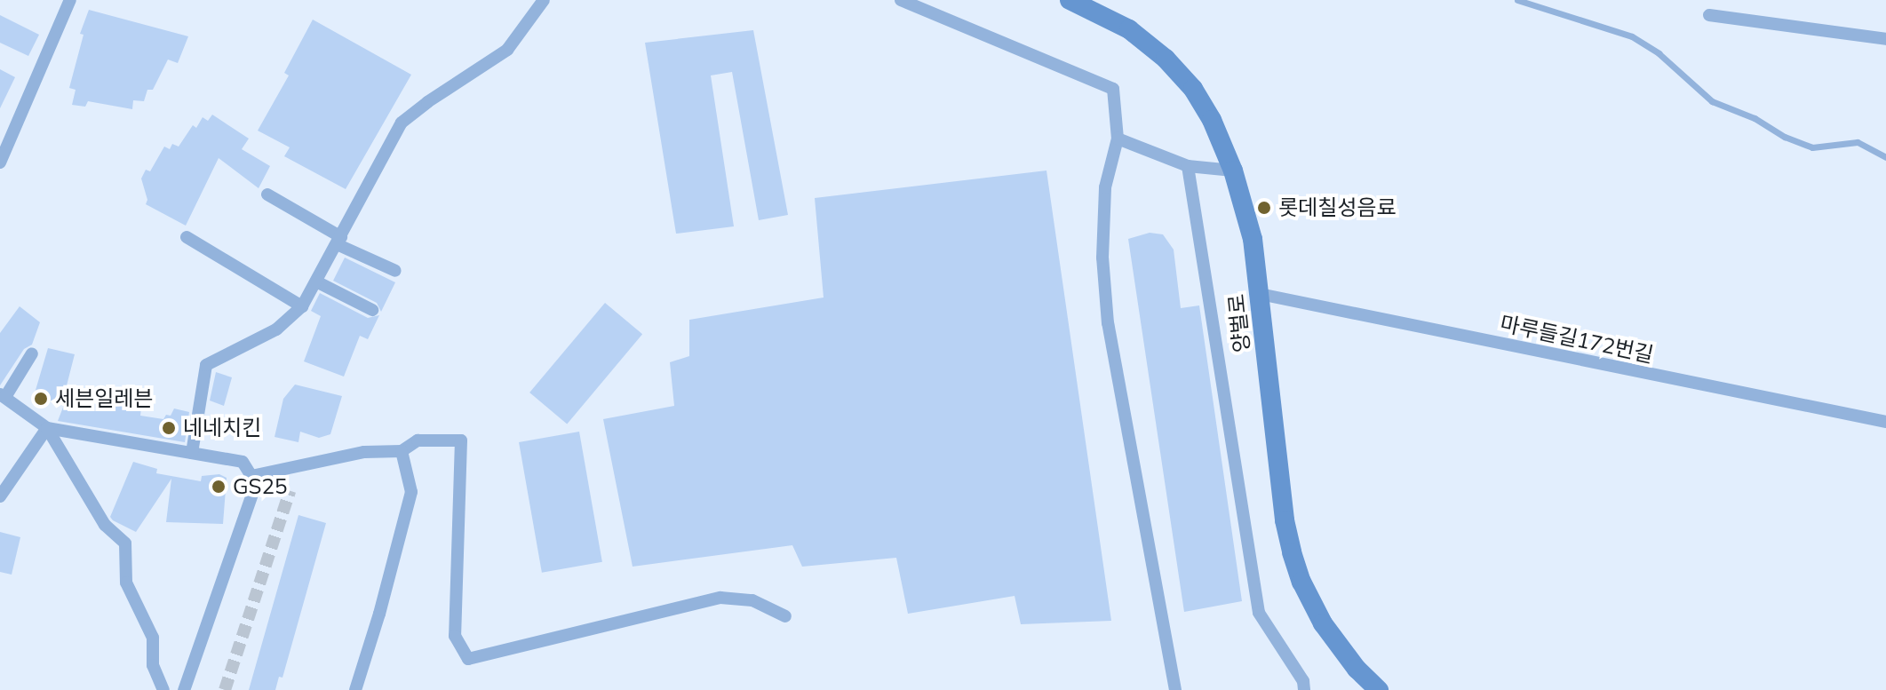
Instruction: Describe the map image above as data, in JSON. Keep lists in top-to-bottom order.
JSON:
{
  "streets": {
    "street": ["양벌로", "마루들길172번길"]
  },
  "crossings": [
    ["양벌로", "마루들길172번길"]
  ],
  "places": [
    "롯데칠성음료",
    "세븐일레븐",
    "네네치킨",
    "GS25"
  ]
}
